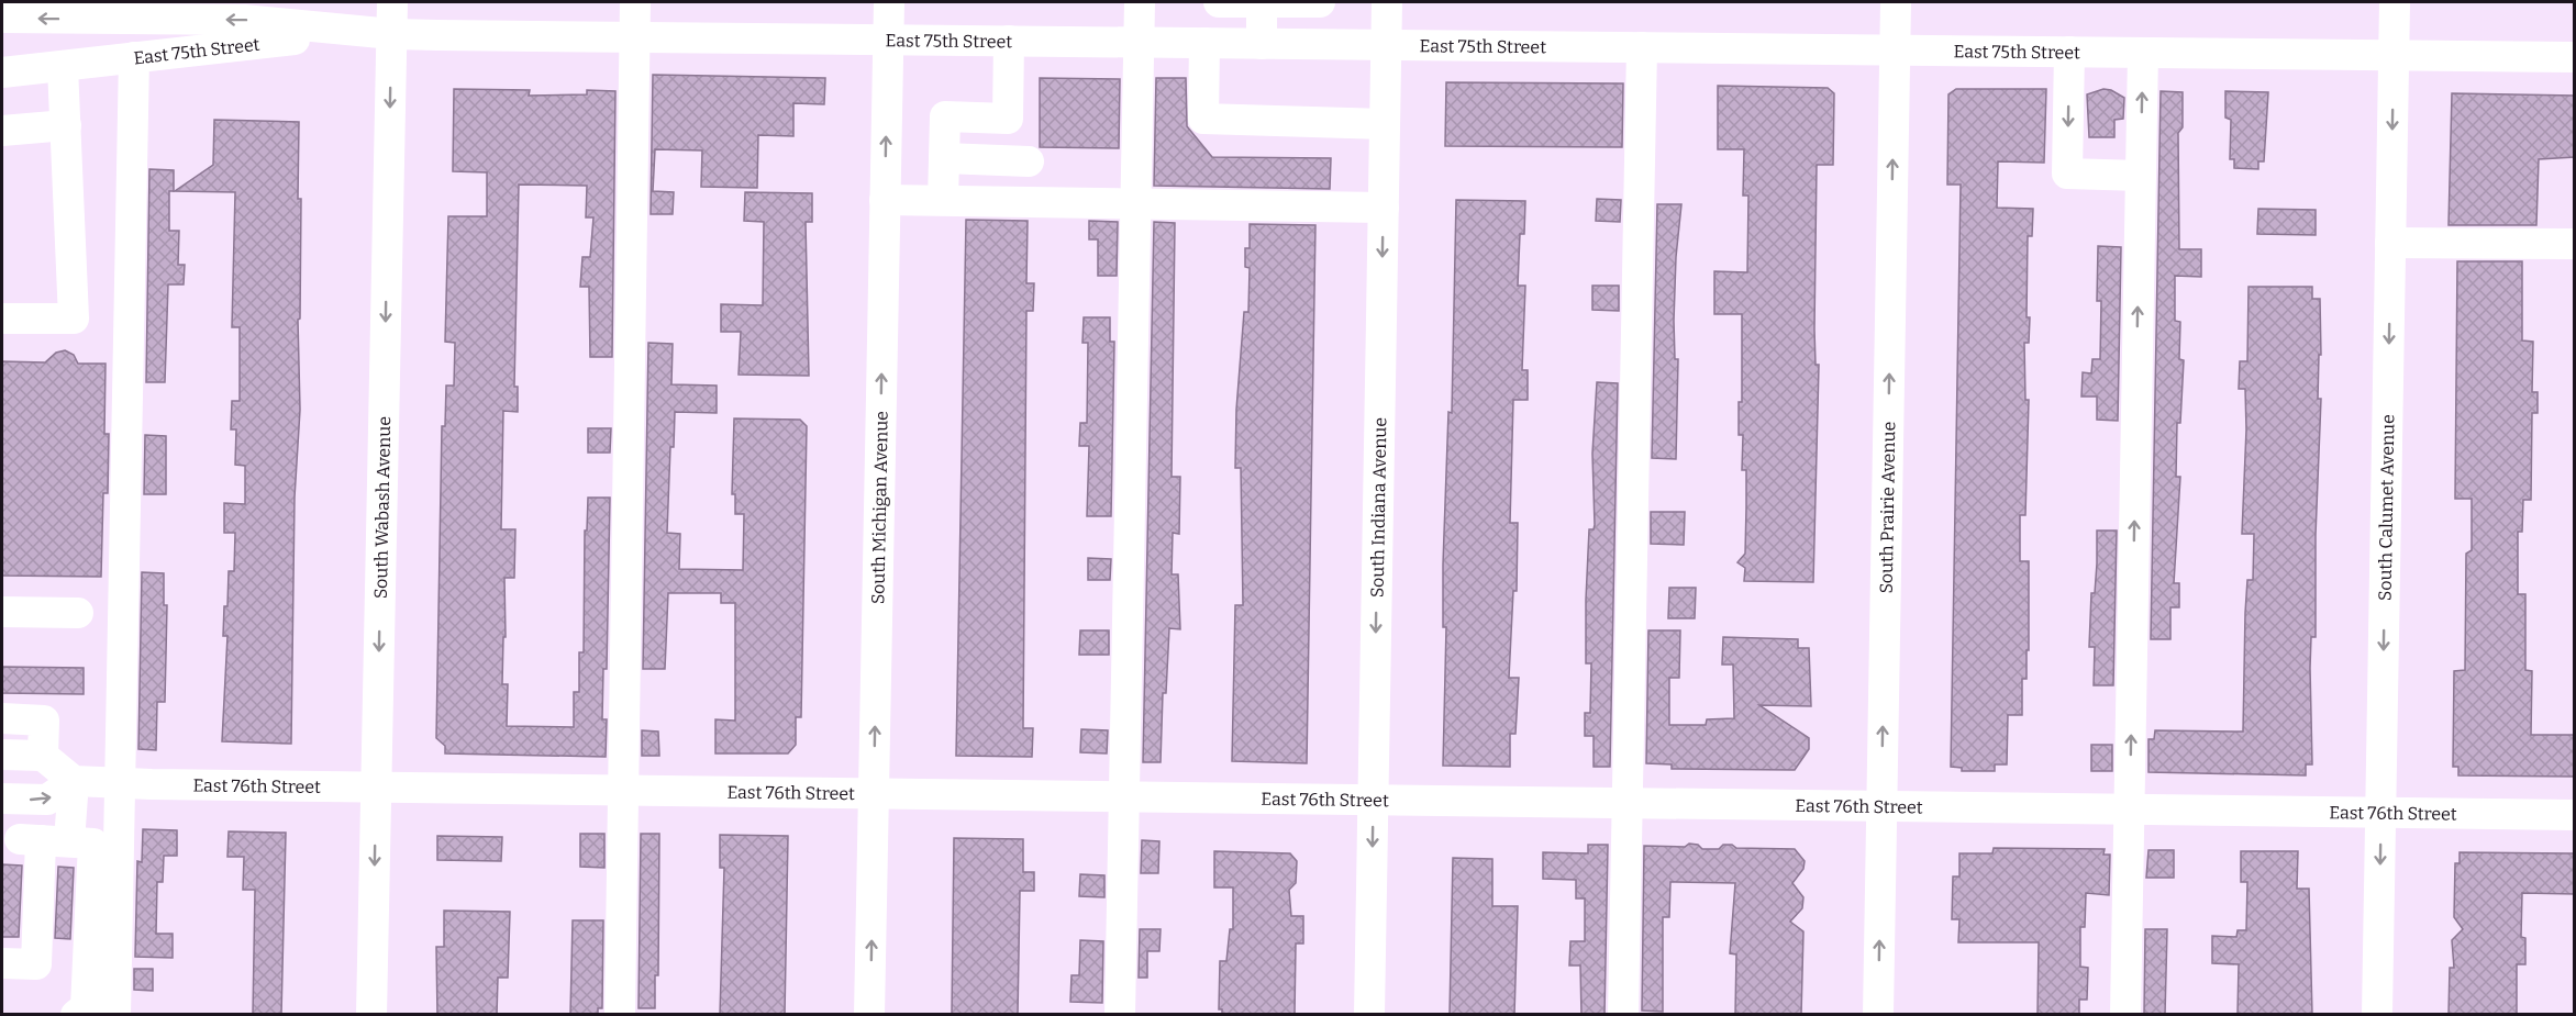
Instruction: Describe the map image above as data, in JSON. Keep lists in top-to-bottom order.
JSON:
{
  "streets": {
    "street": [
      "East 75th Street",
      "South Michigan Avenue",
      "South Indiana Avenue",
      "South Calumet Avenue",
      "South Wabash Avenue",
      "South Prairie Avenue",
      "East 76th Street"
    ]
  },
  "crossings": [
    ["East 75th Street", "South Michigan Avenue"],
    ["East 75th Street", "South Indiana Avenue"],
    ["East 75th Street", "South Calumet Avenue"],
    ["East 75th Street", "South Wabash Avenue"],
    ["East 75th Street", "South Prairie Avenue"],
    ["South Michigan Avenue", "East 76th Street"],
    ["South Indiana Avenue", "East 76th Street"],
    ["South Calumet Avenue", "East 76th Street"],
    ["South Wabash Avenue", "East 76th Street"],
    ["South Prairie Avenue", "East 76th Street"]
  ]
}
